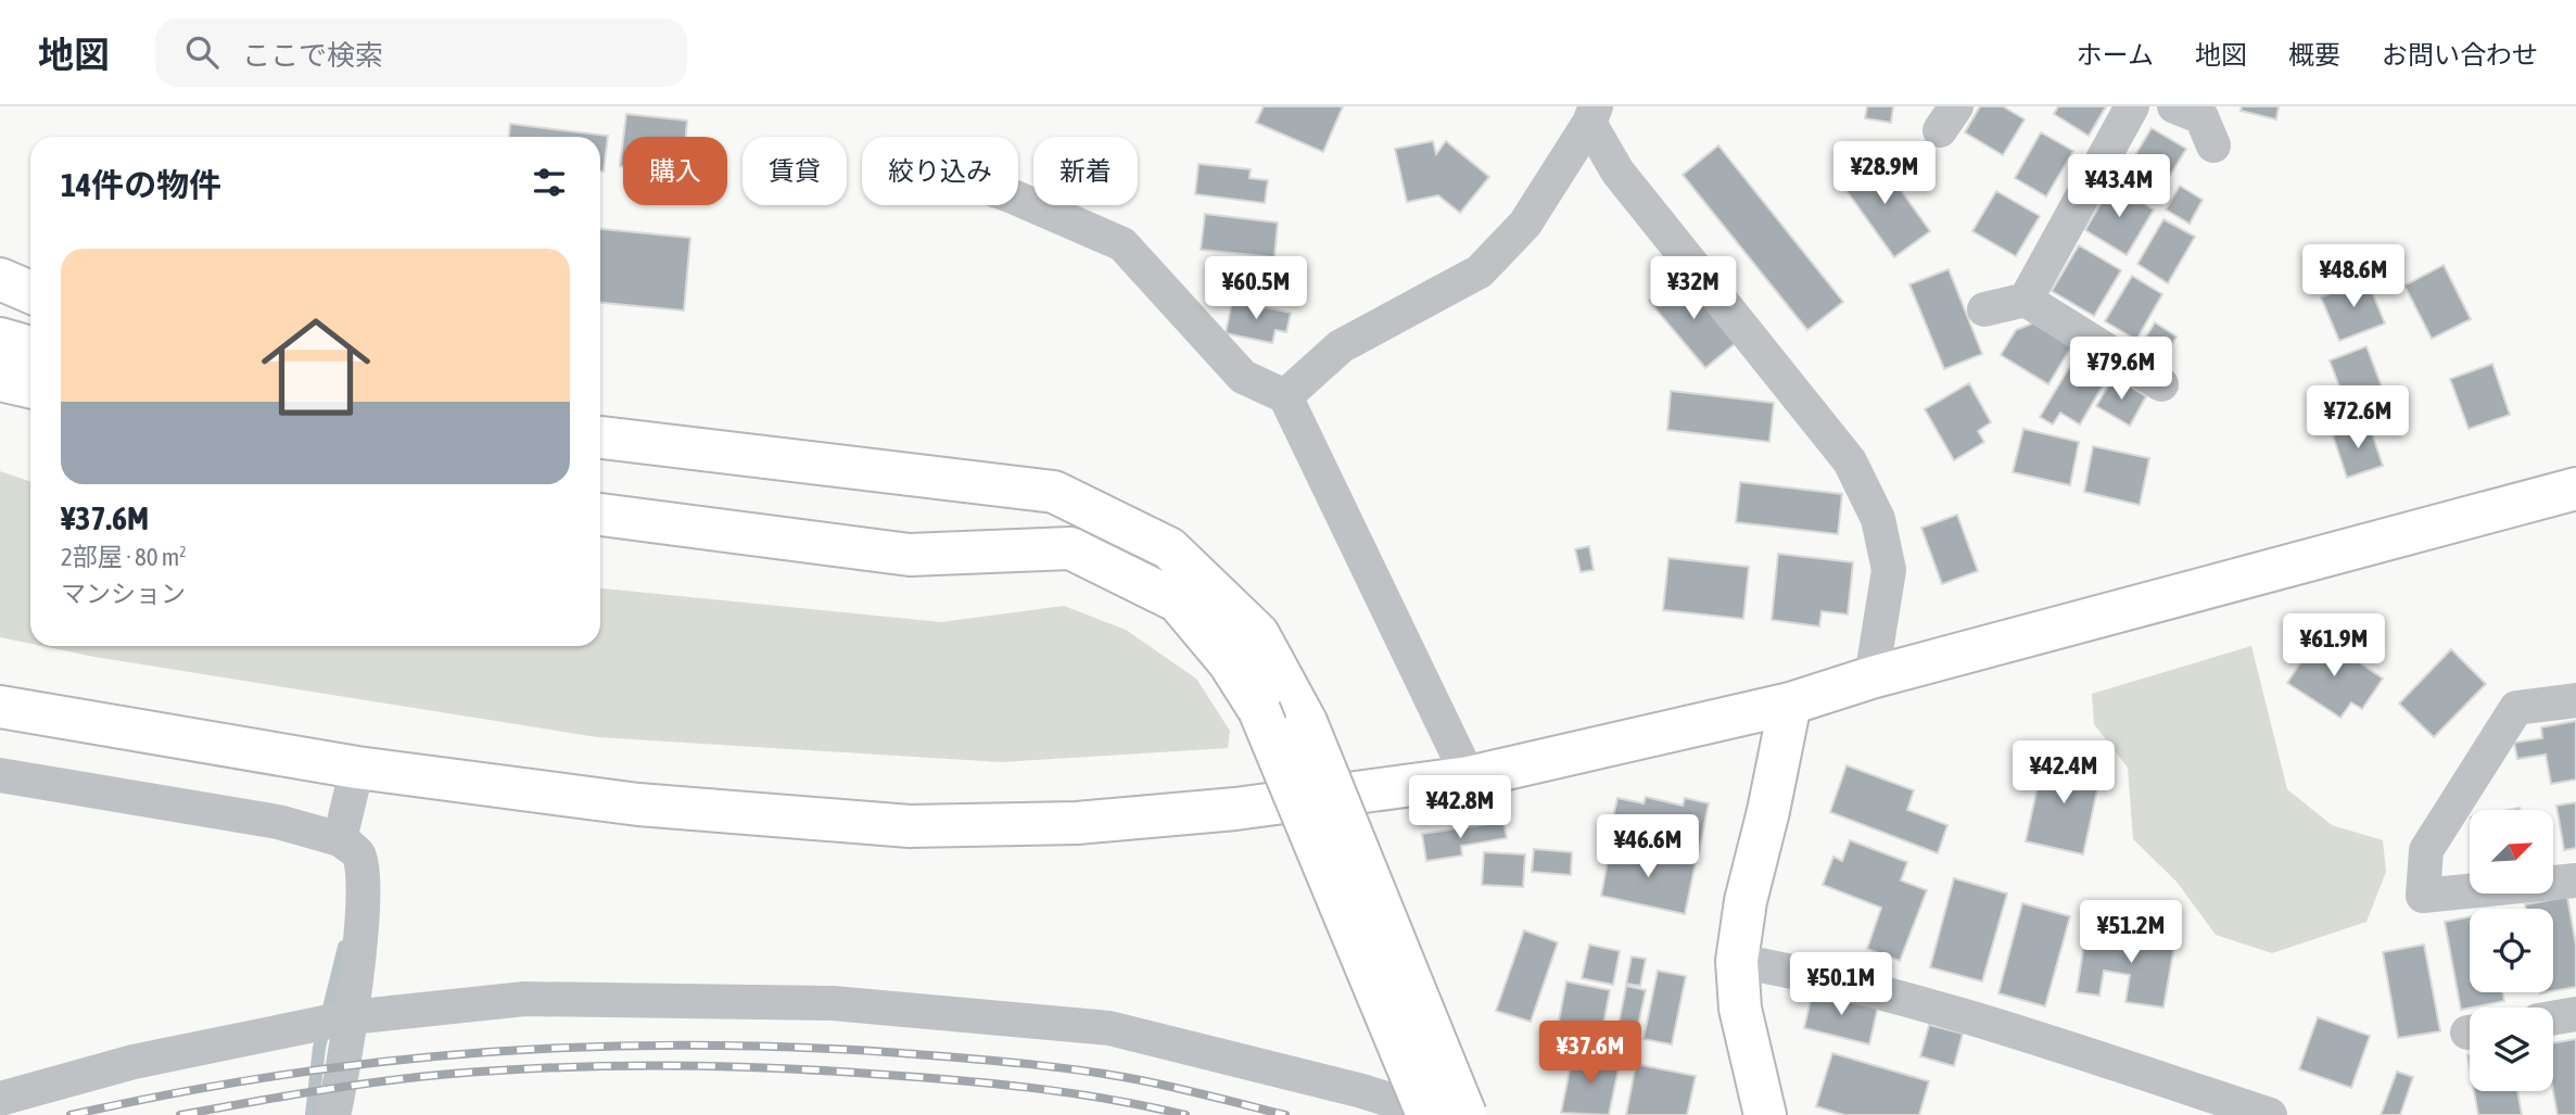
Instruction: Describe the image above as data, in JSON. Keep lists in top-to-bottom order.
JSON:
{
  "north": "top right",
  "page": {
    "header": "地図",
    "search": "ここで検索",
    "nav": [
      "ホーム",
      "地図",
      "概要",
      "お問い合わせ"
    ],
    "chip": [
      "購入",
      "賃貸",
      "絞り込み",
      "新着"
    ],
    "heading": "14件の物件",
    "price": [
      "¥28.9M",
      "¥43.4M",
      "¥48.6M",
      "¥60.5M",
      "¥32M",
      "¥79.6M",
      "¥72.6M",
      "¥61.9M",
      "¥42.4M",
      "¥42.8M",
      "¥46.6M",
      "¥51.2M",
      "¥50.1M",
      "¥37.6M"
    ],
    "list": [
      {
        "name": "¥37.6M",
        "note": "2部屋 · 80 m² · マンション"
      }
    ]
  }
}
